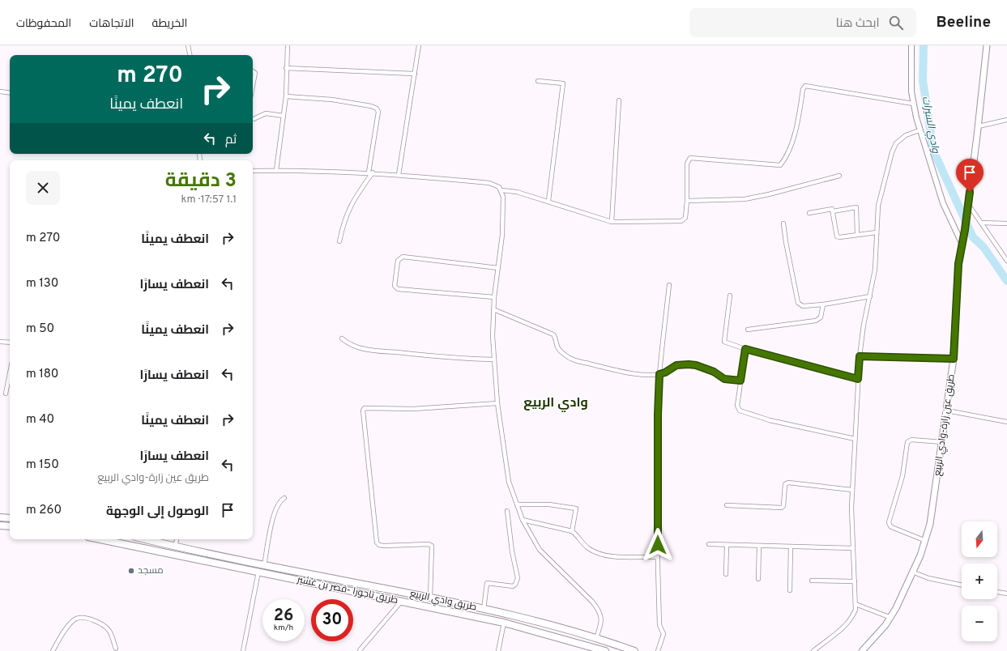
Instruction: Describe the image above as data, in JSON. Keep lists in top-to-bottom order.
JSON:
{
  "streets": {
    "highway": ["طريق تاجورا -قصر بن غشير", "طريق وادي الربيع"],
    "main road": ["طريق عين زارة-وادي الربيع"]
  },
  "districts": ["وادي الربيع"],
  "water": ["وادي السيرات"],
  "places": ["مسجد"],
  "north": "bottom",
  "page": {
    "header": "Beeline",
    "search": "ابحث هنا",
    "nav": ["الخريطة", "الاتجاهات", "المحفوظات"],
    "turn": ["270 m", "انعطف يمينًا"],
    "then": "ثم",
    "heading": ["3 دقيقة", "1.1 km · 17:57"],
    "list": [
      {
        "name": "انعطف يمينًا",
        "value": "270 m"
      },
      {
        "name": "انعطف يسارًا",
        "value": "130 m"
      },
      {
        "name": "انعطف يمينًا",
        "value": "50 m"
      },
      {
        "name": "انعطف يسارًا",
        "value": "180 m"
      },
      {
        "name": "انعطف يمينًا",
        "value": "40 m"
      },
      {
        "name": "انعطف يسارًا",
        "note": "طريق عين زارة-وادي الربيع",
        "value": "150 m"
      },
      {
        "name": "الوصول إلى الوجهة",
        "value": "260 m"
      }
    ],
    "map_buttons": ["+", "−"],
    "speed": "26 km/h",
    "limit": "30"
  }
}
